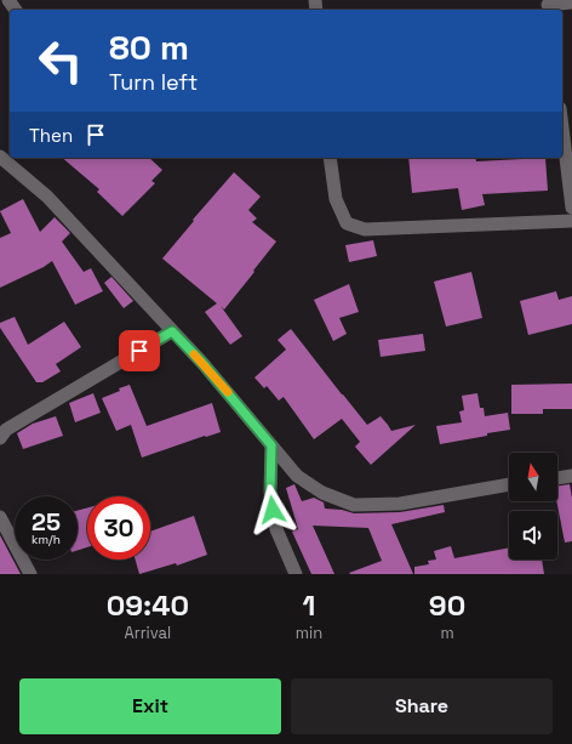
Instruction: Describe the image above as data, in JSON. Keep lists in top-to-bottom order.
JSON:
{
  "north": "top",
  "page": {
    "turn": ["80 m", "Turn left"],
    "then": "Then",
    "speed": "25 km/h",
    "limit": "30",
    "eta": [
      "09:40",
      "Arrival",
      "1",
      "min",
      "90",
      "m"
    ],
    "buttons": ["Exit", "Share"]
  }
}
